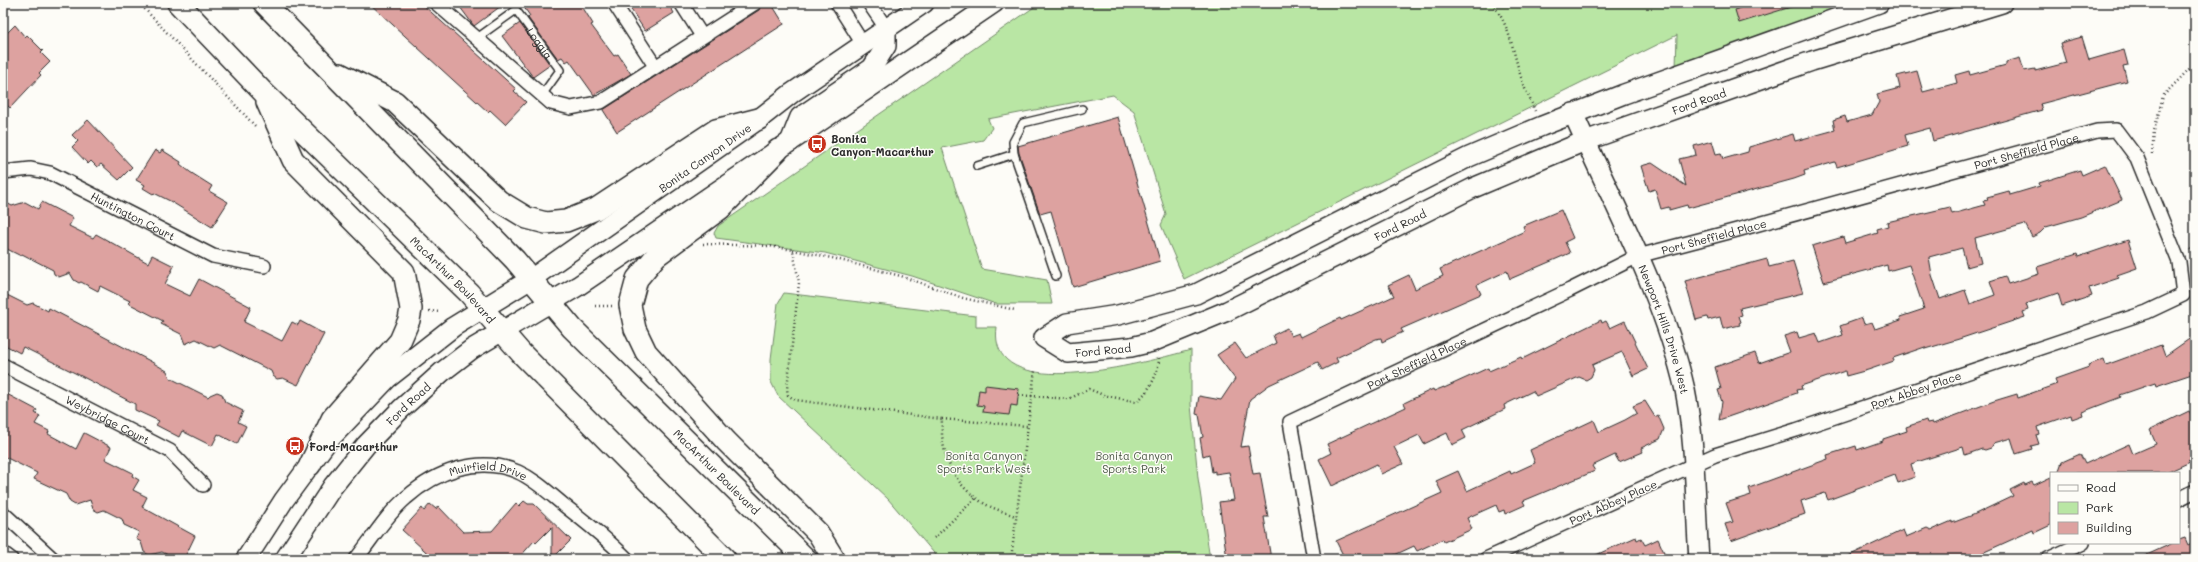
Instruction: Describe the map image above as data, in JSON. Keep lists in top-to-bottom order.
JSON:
{
  "streets": {
    "main road": ["MacArthur Boulevard"],
    "street": [
      "Ford Road",
      "Port Sheffield Place",
      "Bonita Canyon Drive",
      "Huntington Court",
      "Newport Hills Drive West",
      "Port Abbey Place",
      "Weybridge Court",
      "Muirfield Drive"
    ],
    "lane": ["Loggia"]
  },
  "crossings": [
    ["Ford Road", "MacArthur Boulevard"],
    ["Ford Road", "Newport Hills Drive West"],
    ["Port Sheffield Place", "Newport Hills Drive West"],
    ["Port Sheffield Place", "Port Abbey Place"],
    ["Bonita Canyon Drive", "MacArthur Boulevard"],
    ["Newport Hills Drive West", "Port Abbey Place"]
  ],
  "parks": ["Bonita Canyon Sports Park West", "Bonita Canyon Sports Park"],
  "places": {
    "bus stop": ["Bonita Canyon-Macarthur", "Ford-Macarthur"]
  },
  "legend": ["Road", "Park", "Building"]
}
